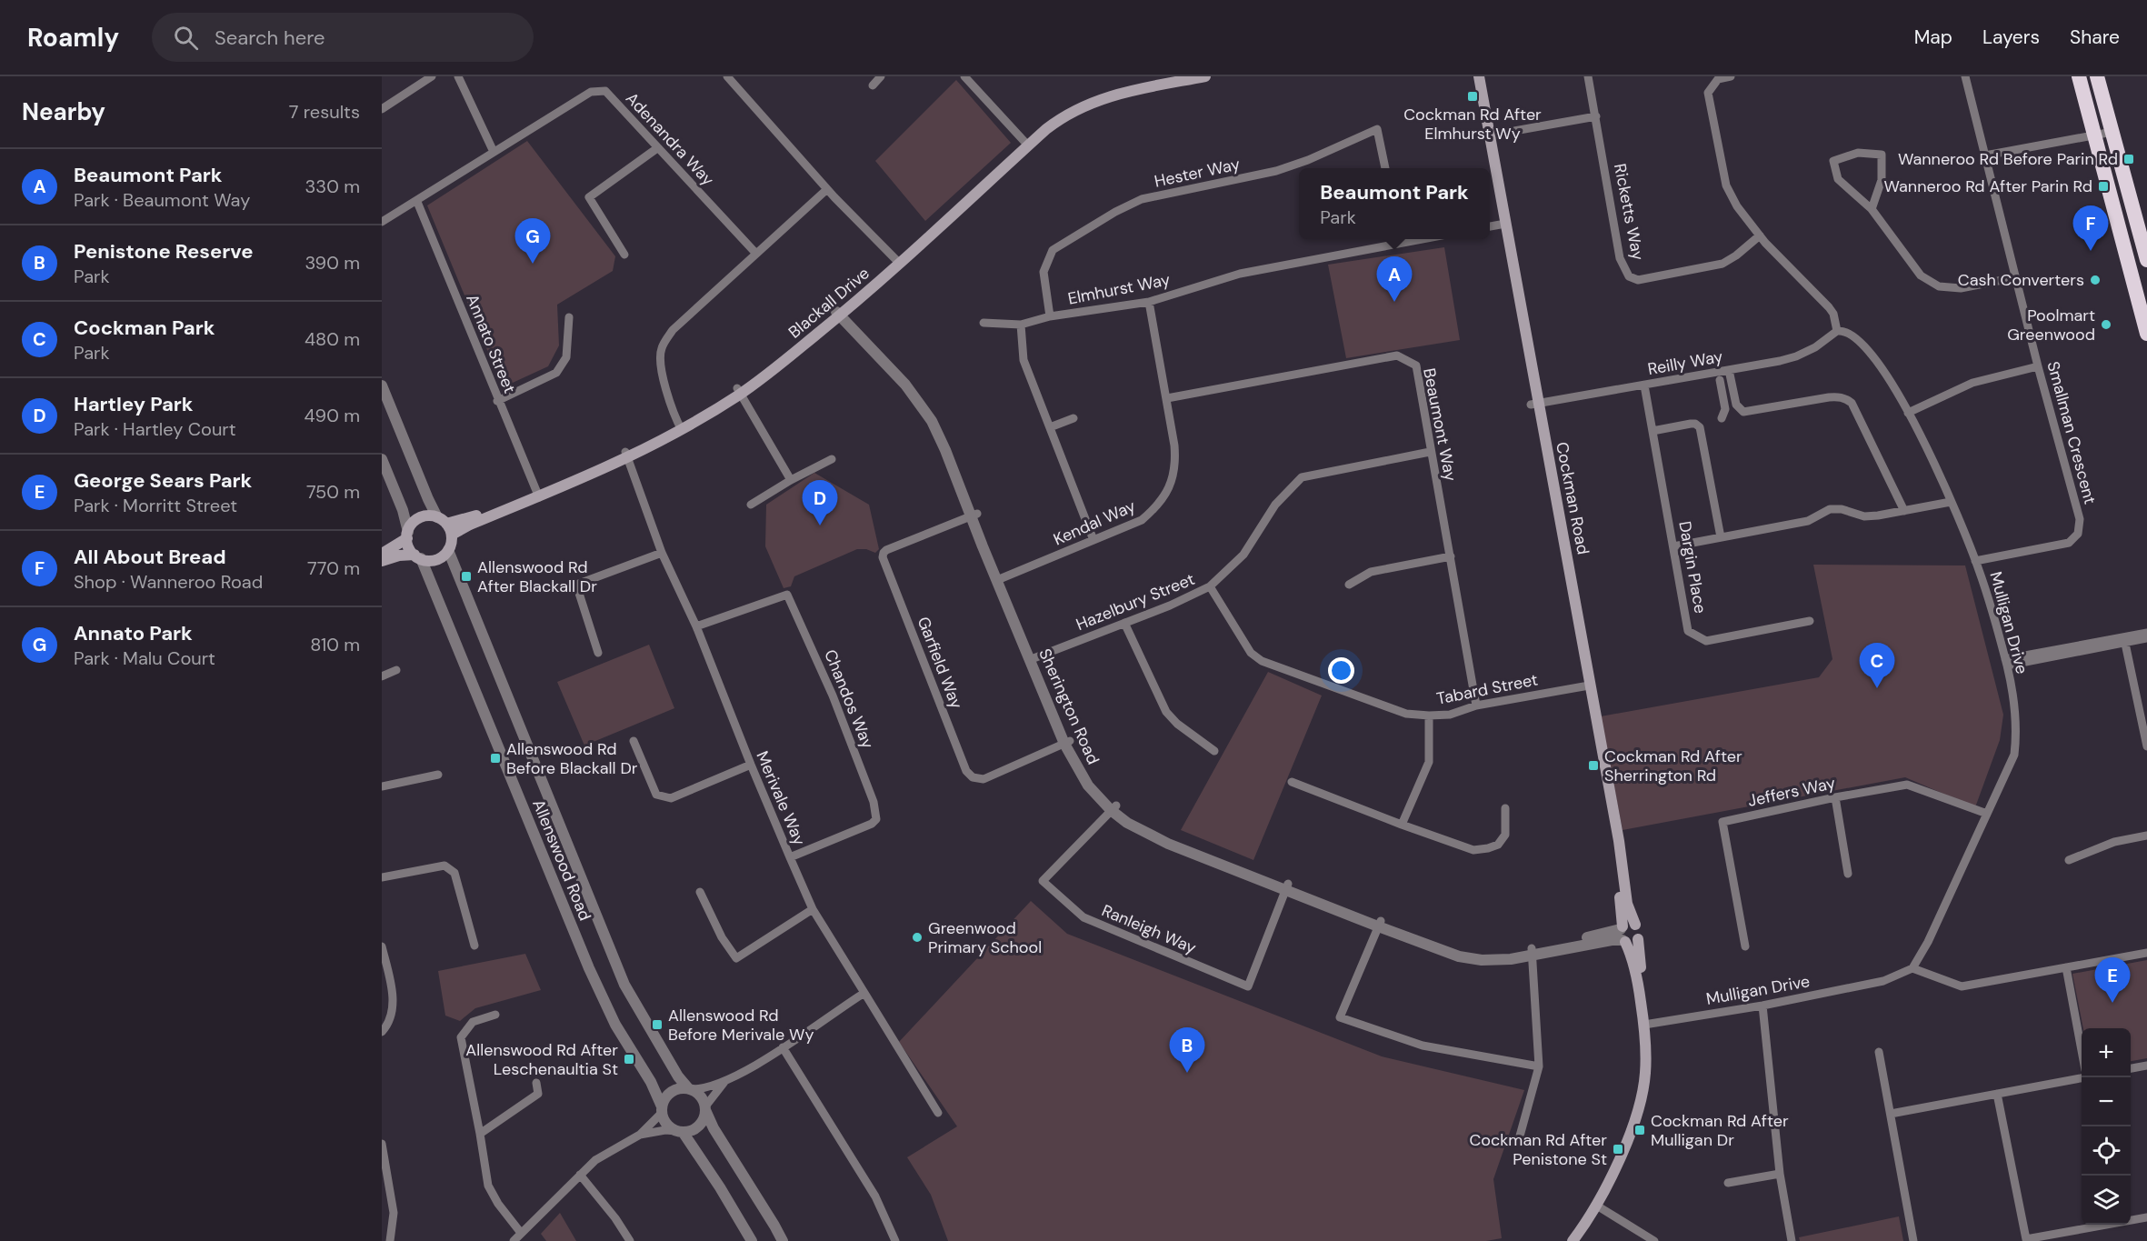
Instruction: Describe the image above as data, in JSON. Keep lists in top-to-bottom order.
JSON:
{
  "streets": {
    "main road": ["Blackall Drive", "Cockman Road"],
    "street": [
      "Adenandra Way",
      "Hester Way",
      "Ricketts Way",
      "Elmhurst Way",
      "Annato Street",
      "Reilly Way",
      "Beaumont Way",
      "Smallman Crescent",
      "Kendal Way",
      "Dargin Place",
      "Hazelbury Street",
      "Mulligan Drive",
      "Garfield Way",
      "Tabard Street",
      "Chandos Way",
      "Sherington Road",
      "Jeffers Way",
      "Merivale Way",
      "Allenswood Road",
      "Ranleigh Way"
    ]
  },
  "crossings": [
    ["Adenandra Way", "Annato Street"],
    ["Hester Way", "Elmhurst Way"],
    ["Elmhurst Way", "Kendal Way"],
    ["Blackall Drive", "Annato Street"],
    ["Blackall Drive", "Sherington Road"],
    ["Blackall Drive", "Merivale Way"],
    ["Blackall Drive", "Allenswood Road"],
    ["Reilly Way", "Cockman Road"],
    ["Reilly Way", "Dargin Place"],
    ["Reilly Way", "Mulligan Drive"],
    ["Beaumont Way", "Kendal Way"],
    ["Beaumont Way", "Hazelbury Street"],
    ["Beaumont Way", "Tabard Street"],
    ["Smallman Crescent", "Mulligan Drive"],
    ["Cockman Road", "Mulligan Drive"],
    ["Cockman Road", "Tabard Street"],
    ["Cockman Road", "Sherington Road"],
    ["Kendal Way", "Sherington Road"],
    ["Hazelbury Street", "Tabard Street"],
    ["Hazelbury Street", "Sherington Road"],
    ["Mulligan Drive", "Jeffers Way"],
    ["Garfield Way", "Sherington Road"],
    ["Chandos Way", "Merivale Way"],
    ["Sherington Road", "Ranleigh Way"]
  ],
  "places": {
    "transit": [
      "Cockman Rd After Elmhurst Wy",
      "Wanneroo Rd Before Parin Rd",
      "Wanneroo Rd After Parin Rd",
      "Allenswood Rd After Blackall Dr",
      "Allenswood Rd Before Blackall Dr",
      "Cockman Rd After Sherrington Rd",
      "Allenswood Rd Before Merivale Wy",
      "Allenswood Rd After Leschenaultia St",
      "Cockman Rd After Mulligan Dr",
      "Cockman Rd After Penistone St"
    ],
    "other": ["Cash Converters", "Poolmart Greenwood", "Greenwood Primary School"]
  },
  "page": {
    "header": "Roamly",
    "search": "Search here",
    "nav": ["Map", "Layers", "Share"],
    "heading": ["Nearby", "7 results"],
    "list": [
      {
        "mark": "A",
        "name": "Beaumont Park",
        "note": "Park · Beaumont Way",
        "value": "330 m"
      },
      {
        "mark": "B",
        "name": "Penistone Reserve",
        "note": "Park",
        "value": "390 m"
      },
      {
        "mark": "C",
        "name": "Cockman Park",
        "note": "Park",
        "value": "480 m"
      },
      {
        "mark": "D",
        "name": "Hartley Park",
        "note": "Park · Hartley Court",
        "value": "490 m"
      },
      {
        "mark": "E",
        "name": "George Sears Park",
        "note": "Park · Morritt Street",
        "value": "750 m"
      },
      {
        "mark": "F",
        "name": "All About Bread",
        "note": "Shop · Wanneroo Road",
        "value": "770 m"
      },
      {
        "mark": "G",
        "name": "Annato Park",
        "note": "Park · Malu Court",
        "value": "810 m"
      }
    ],
    "popup": ["Beaumont Park", "Park"],
    "pins": [
      "F",
      "G",
      "A",
      "D",
      "C",
      "E",
      "B"
    ],
    "map_buttons": ["+", "−"]
  }
}
